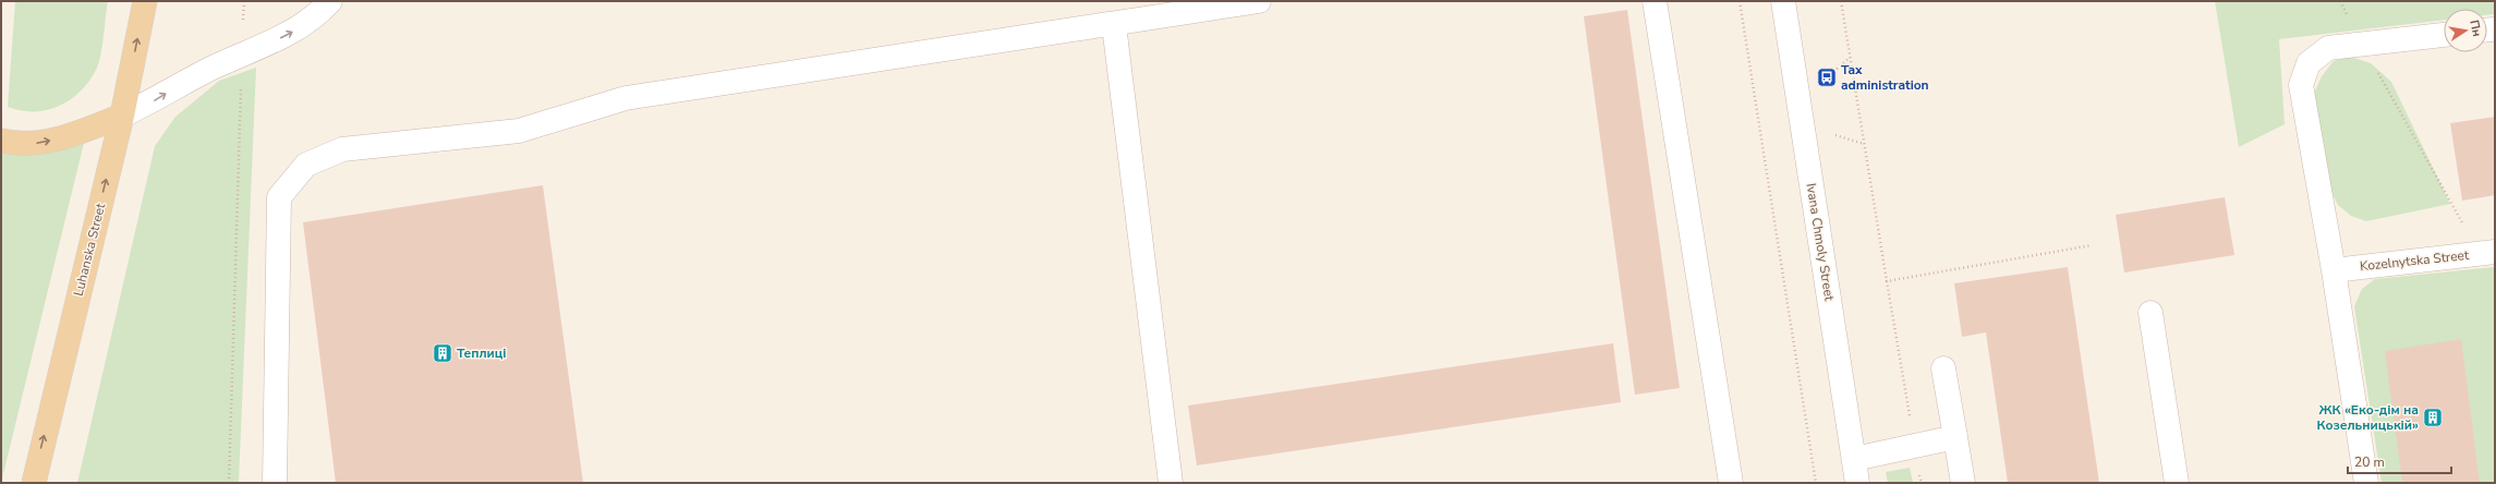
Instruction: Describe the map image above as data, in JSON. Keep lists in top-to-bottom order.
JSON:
{
  "streets": {
    "main road": ["Luhanska Street"],
    "street": ["Ivana Chmoly Street", "Kozelnytska Street"]
  },
  "one_way": ["Luhanska Street"],
  "places": {
    "bus stop": ["Tax administration"],
    "building": ["Теплиці", "ЖК «Еко-дім на Козельницькій»"]
  },
  "scale_bar": "20 m",
  "north": "right"
}
